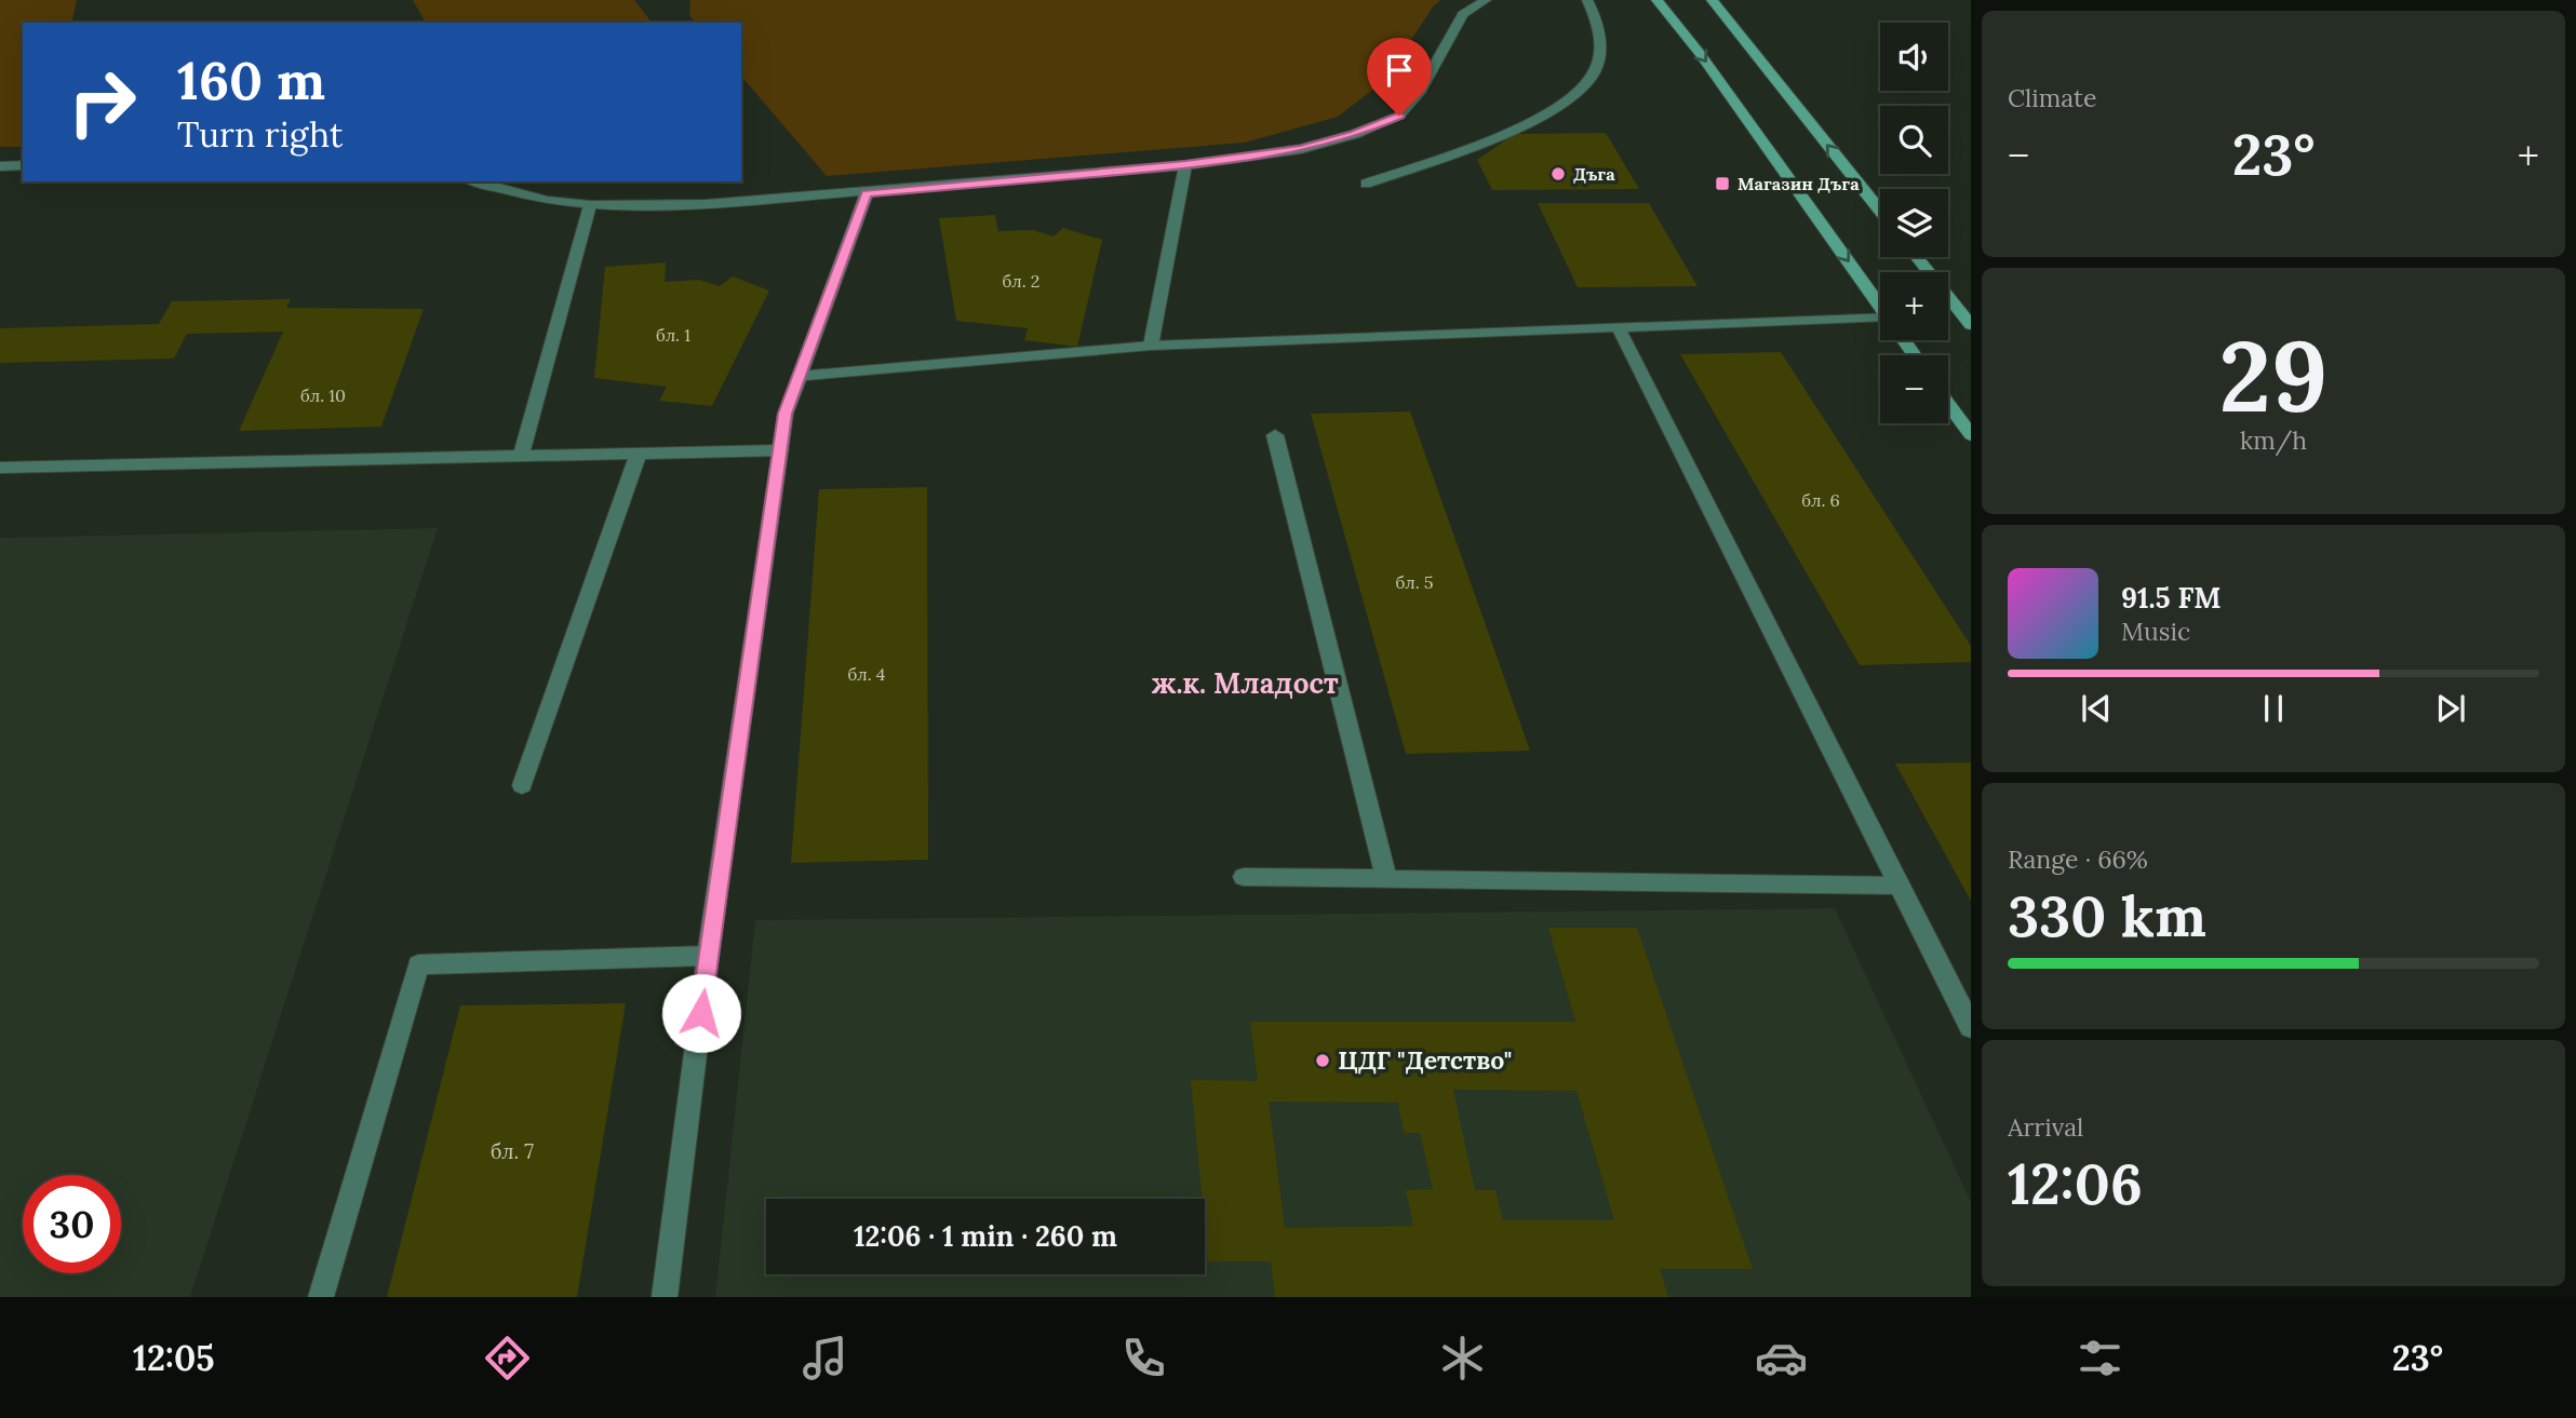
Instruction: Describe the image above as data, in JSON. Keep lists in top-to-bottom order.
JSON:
{
  "districts": ["ж.к. Младост"],
  "places": {
    "other": ["Дъга", "ЦДГ \"Детство\""],
    "transit": ["Магазин Дъга"]
  },
  "house_numbers": [
    "бл. 2",
    "бл. 1",
    "бл. 10",
    "бл. 6",
    "бл. 5",
    "бл. 4",
    "бл. 7"
  ],
  "page": {
    "tile": [
      "Climate",
      ["29", "km/h"],
      ["Range · 66%", "330 km"],
      ["Arrival", "12:06"]
    ],
    "map_buttons": ["+", "−"],
    "turn": ["160 m", "Turn right"],
    "heat": ["−", "23°", "+"],
    "song": ["91.5 FM", "Music"],
    "limit": "30",
    "trip": "12:06 · 1 min · 260 m",
    "tabs": ["12:05", "23°"]
  }
}
